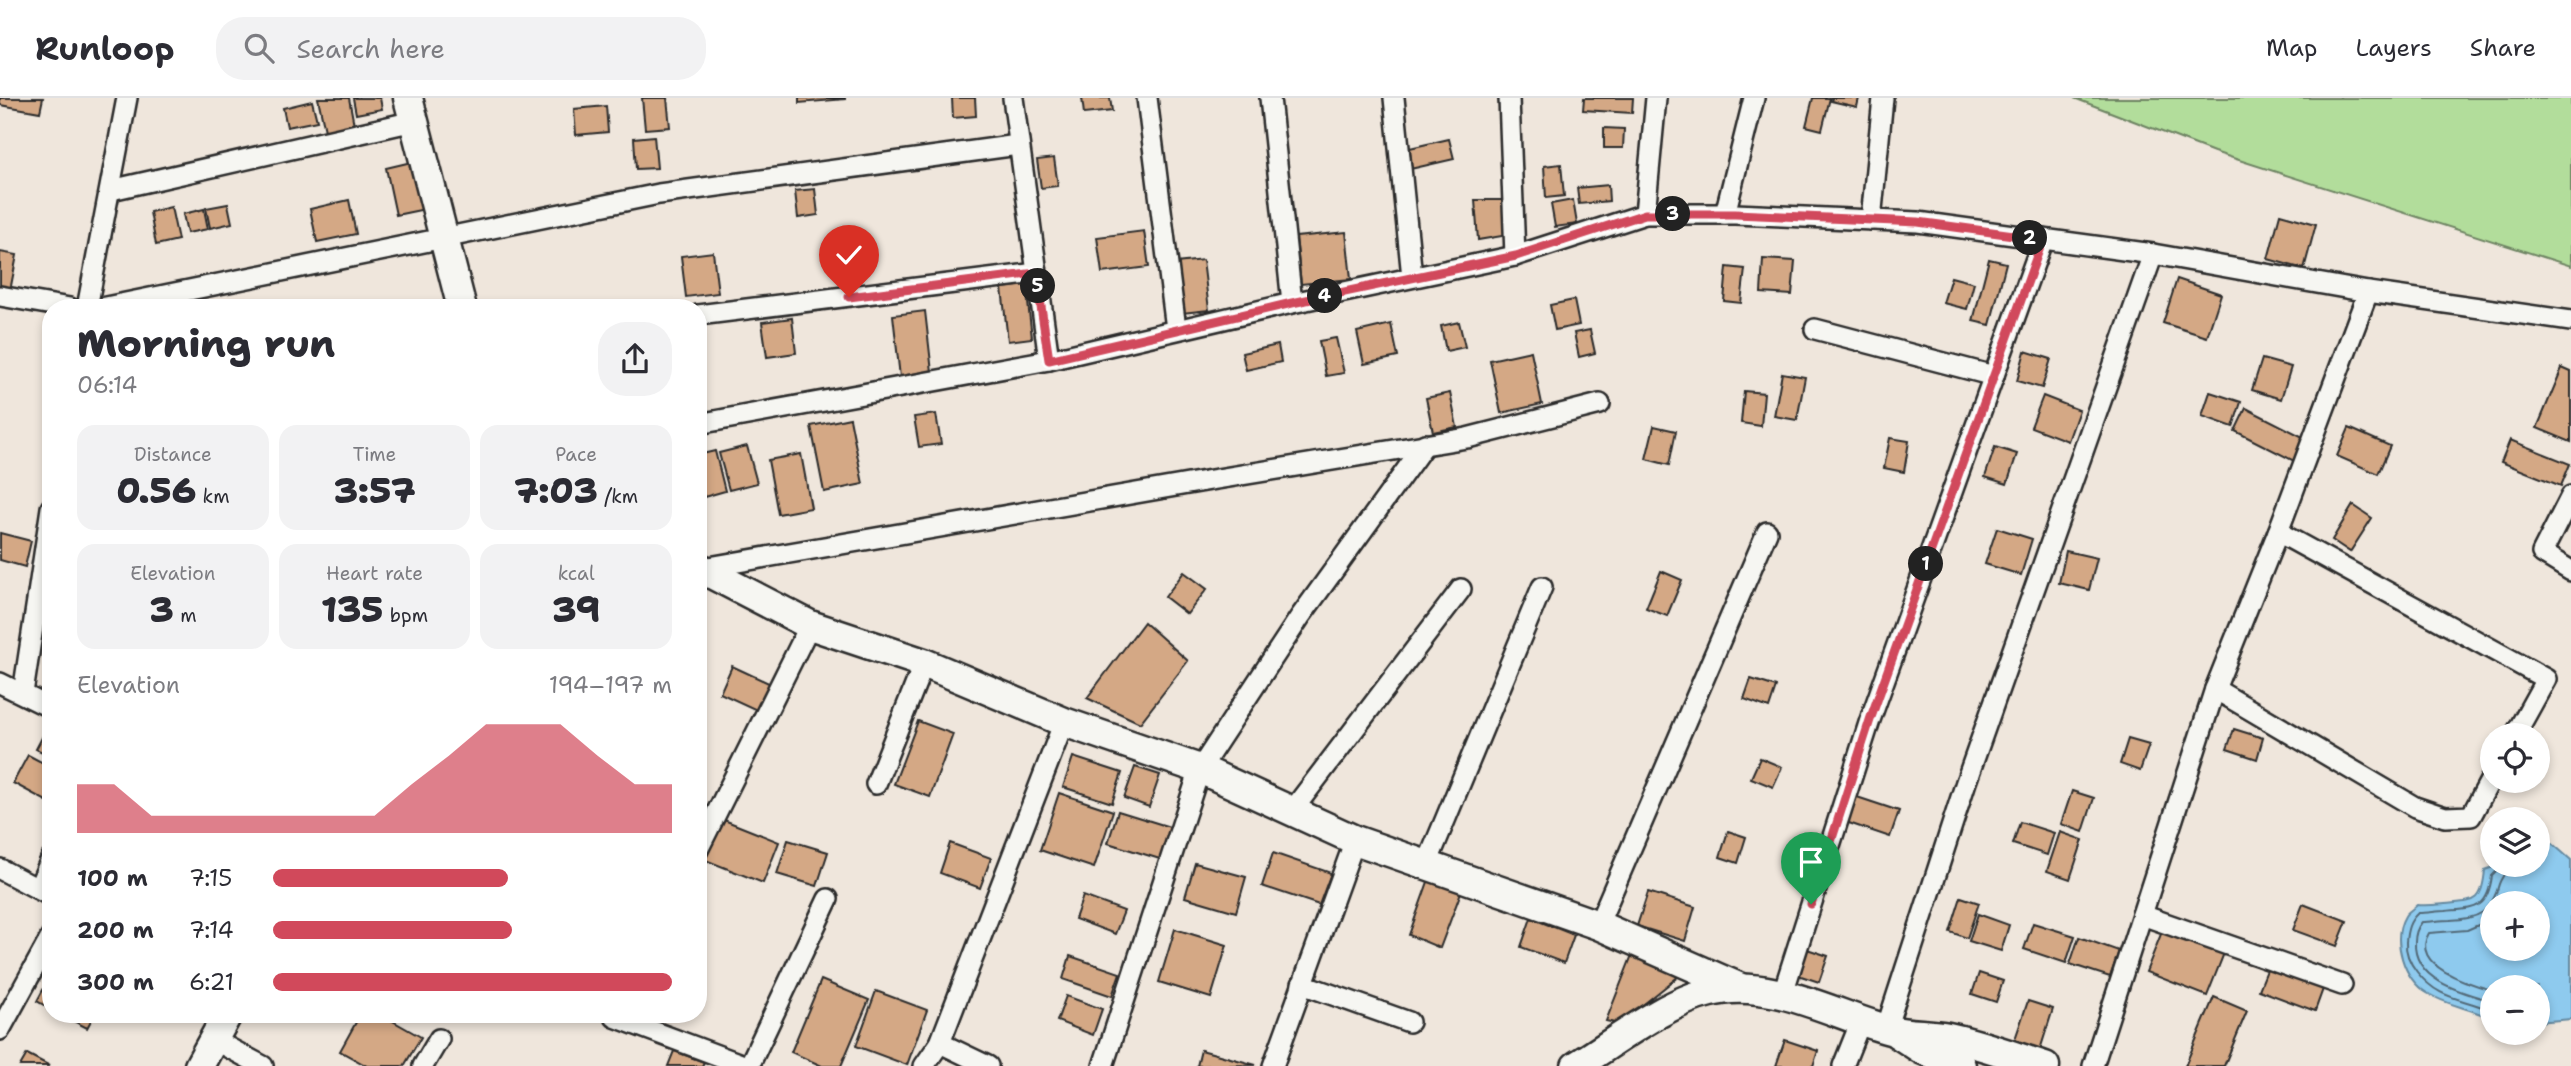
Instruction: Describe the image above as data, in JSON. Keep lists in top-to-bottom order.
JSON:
{
  "page": {
    "header": "Runloop",
    "search": "Search here",
    "nav": ["Map", "Layers", "Share"],
    "pins": [
      "3",
      "2",
      "5",
      "4",
      "1"
    ],
    "heading": ["Morning run", "06:14"],
    "stats": [
      ["Distance", "0.56 km"],
      ["Time", "3:57"],
      ["Pace", "7:03 /km"],
      ["Elevation", "3 m"],
      ["Heart rate", "135 bpm"],
      ["kcal", "39"]
    ],
    "chart": ["Elevation", "194–197 m"],
    "map_buttons": ["+", "−"],
    "list": [
      {
        "name": "100 m",
        "note": "7:15"
      },
      {
        "name": "200 m",
        "note": "7:14"
      },
      {
        "name": "300 m",
        "note": "6:21"
      }
    ]
  }
}
